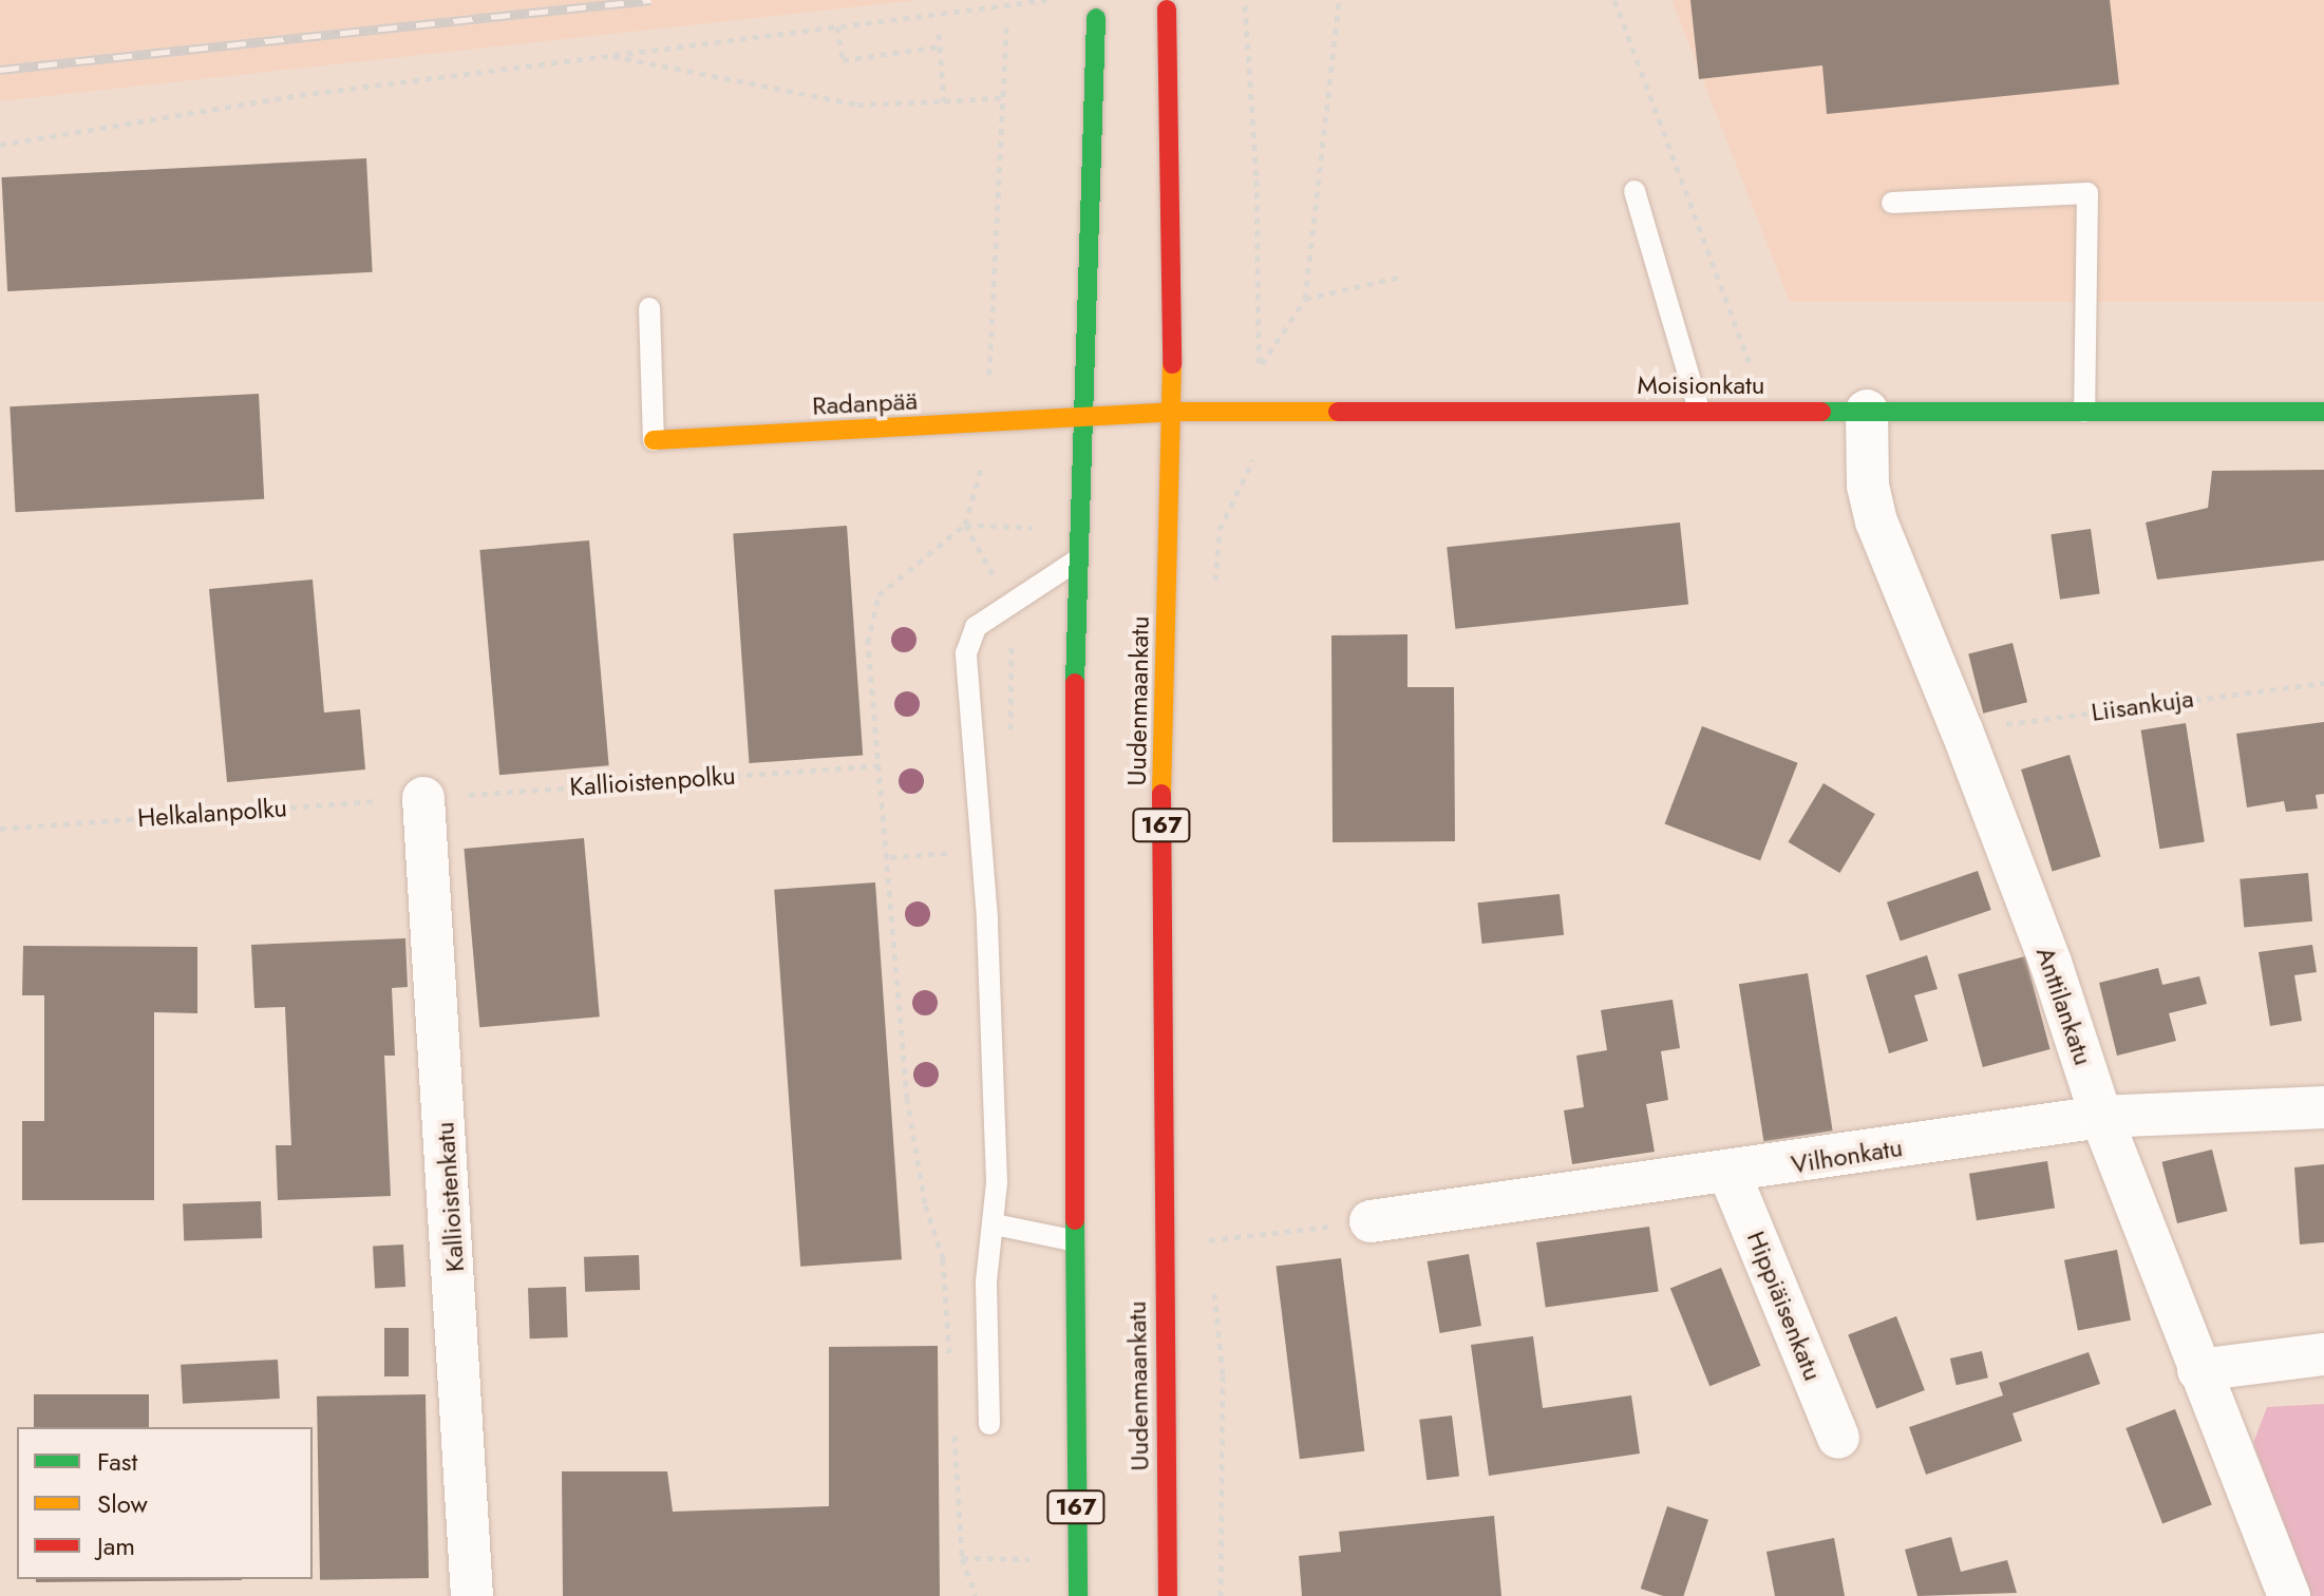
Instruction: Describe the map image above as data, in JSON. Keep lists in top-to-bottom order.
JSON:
{
  "streets": {
    "main road": [
      "Moisionkatu",
      "Radanpää",
      "Uudenmaankatu",
      "167"
    ],
    "street": [
      "Anttilankatu",
      "Vilhonkatu",
      "Kallioistenkatu",
      "Hippiäisenkatu"
    ],
    "path": ["Liisankuja", "Kallioistenpolku", "Helkalanpolku"]
  },
  "crossings": [
    ["Moisionkatu", "Radanpää"],
    ["Moisionkatu", "Uudenmaankatu"],
    ["Moisionkatu", "167"],
    ["Moisionkatu", "Anttilankatu"],
    ["Radanpää", "167"],
    ["Liisankuja", "Anttilankatu"],
    ["Kallioistenpolku", "Helkalanpolku"],
    ["Kallioistenpolku", "Kallioistenkatu"],
    ["Helkalanpolku", "Kallioistenkatu"],
    ["Anttilankatu", "Vilhonkatu"],
    ["Vilhonkatu", "Hippiäisenkatu"]
  ],
  "legend": ["Fast", "Slow", "Jam"]
}
